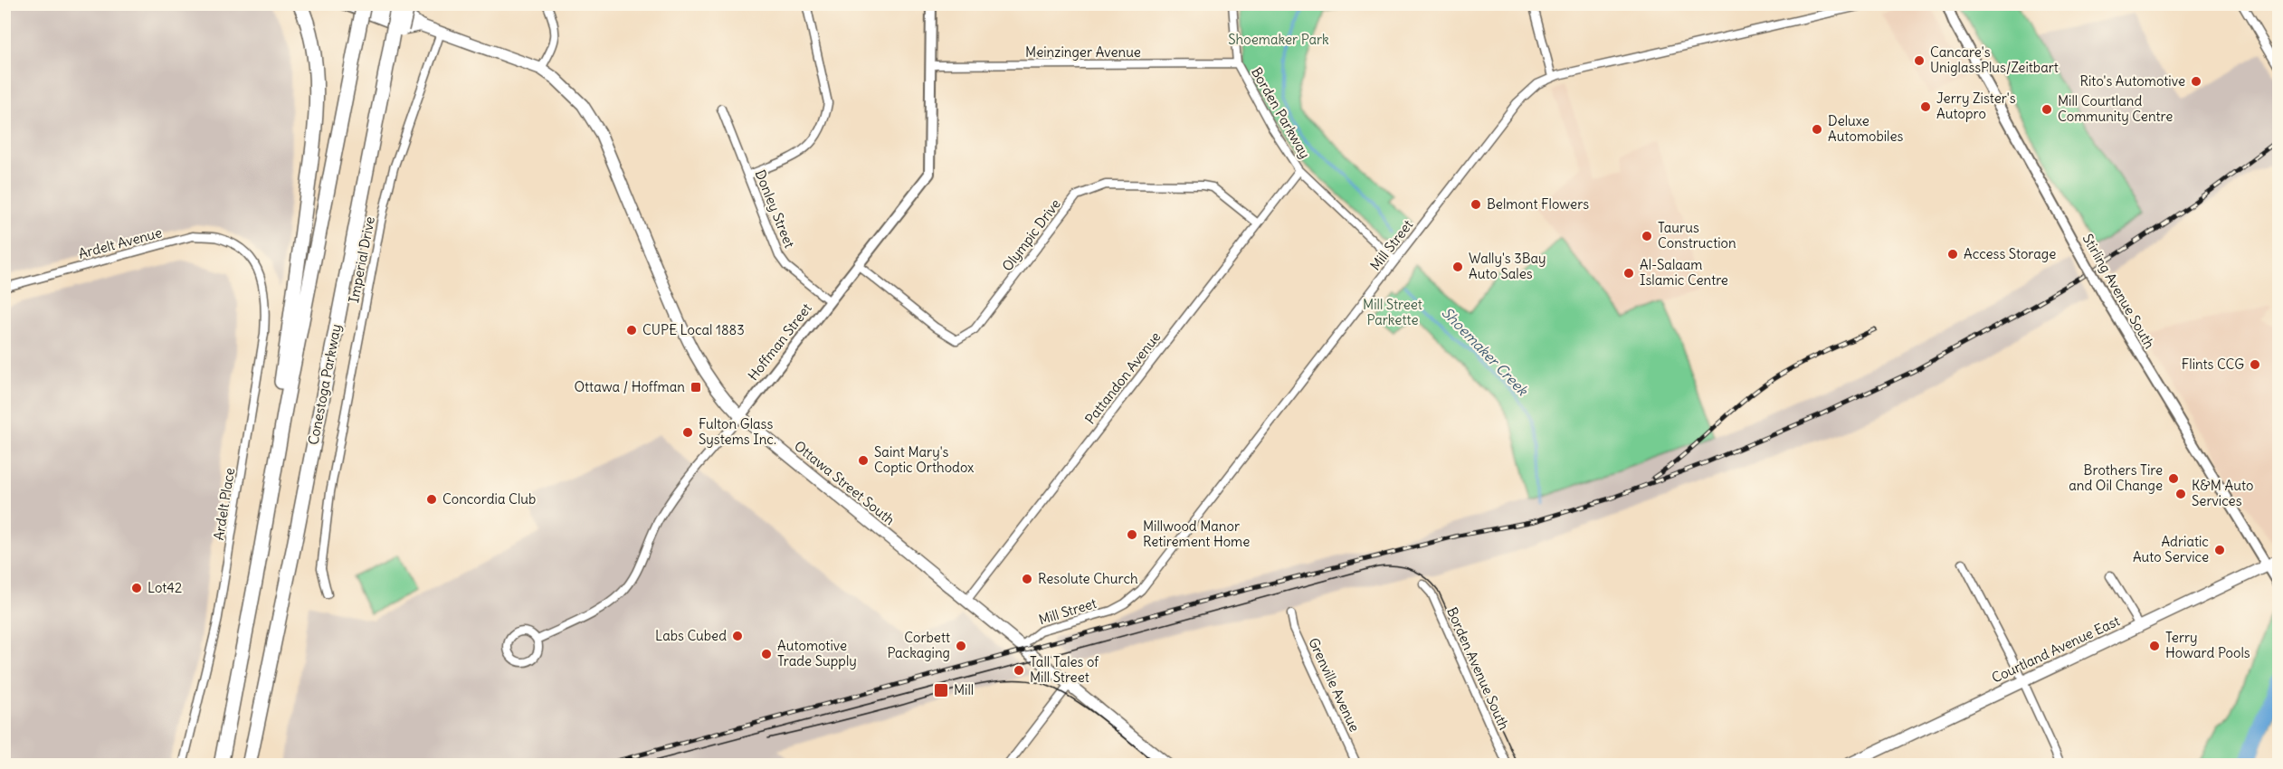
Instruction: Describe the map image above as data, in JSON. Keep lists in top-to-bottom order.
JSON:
{
  "streets": {
    "highway": ["Conestoga Parkway"],
    "main road": ["Ottawa Street South", "Courtland Avenue East"],
    "street": [
      "Meinzinger Avenue",
      "Borden Parkway",
      "Donley Street",
      "Olympic Drive",
      "Ardelt Avenue",
      "Mill Street",
      "Imperial Drive",
      "Stirling Avenue South",
      "Hoffman Street",
      "Pattandon Avenue",
      "Ardelt Place",
      "Borden Avenue South",
      "Grenville Avenue"
    ]
  },
  "crossings": [
    ["Meinzinger Avenue", "Borden Parkway"],
    ["Meinzinger Avenue", "Hoffman Street"],
    ["Borden Parkway", "Mill Street"],
    ["Borden Parkway", "Pattandon Avenue"],
    ["Donley Street", "Hoffman Street"],
    ["Olympic Drive", "Hoffman Street"],
    ["Olympic Drive", "Pattandon Avenue"],
    ["Ardelt Avenue", "Ardelt Place"],
    ["Mill Street", "Ottawa Street South"],
    ["Imperial Drive", "Ottawa Street South"],
    ["Stirling Avenue South", "Courtland Avenue East"],
    ["Hoffman Street", "Ottawa Street South"],
    ["Pattandon Avenue", "Ottawa Street South"]
  ],
  "water": ["Shoemaker Creek"],
  "parks": ["Shoemaker Park", "Mill Street Parkette"],
  "places": {
    "other": [
      "Cancare's UniglassPlus/Zeitbart",
      "Rito's Automotive",
      "Jerry Zister's Autopro",
      "Mill Courtland Community Centre",
      "Deluxe Automobiles",
      "Belmont Flowers",
      "Taurus Construction",
      "Access Storage",
      "Wally's 3Bay Auto Sales",
      "Al-Salaam Islamic Centre",
      "CUPE Local 1883",
      "Flints CCG",
      "Fulton Glass Systems Inc.",
      "Saint Mary's Coptic Orthodox",
      "Brothers Tire and Oil Change",
      "K&M Auto Services",
      "Concordia Club",
      "Millwood Manor Retirement Home",
      "Adriatic Auto Service",
      "Resolute Church",
      "Lot42",
      "Labs Cubed",
      "Corbett Packaging",
      "Terry Howard Pools",
      "Automotive Trade Supply",
      "Tall Tales of Mill Street"
    ],
    "transit": ["Ottawa / Hoffman", "Mill"]
  }
}
